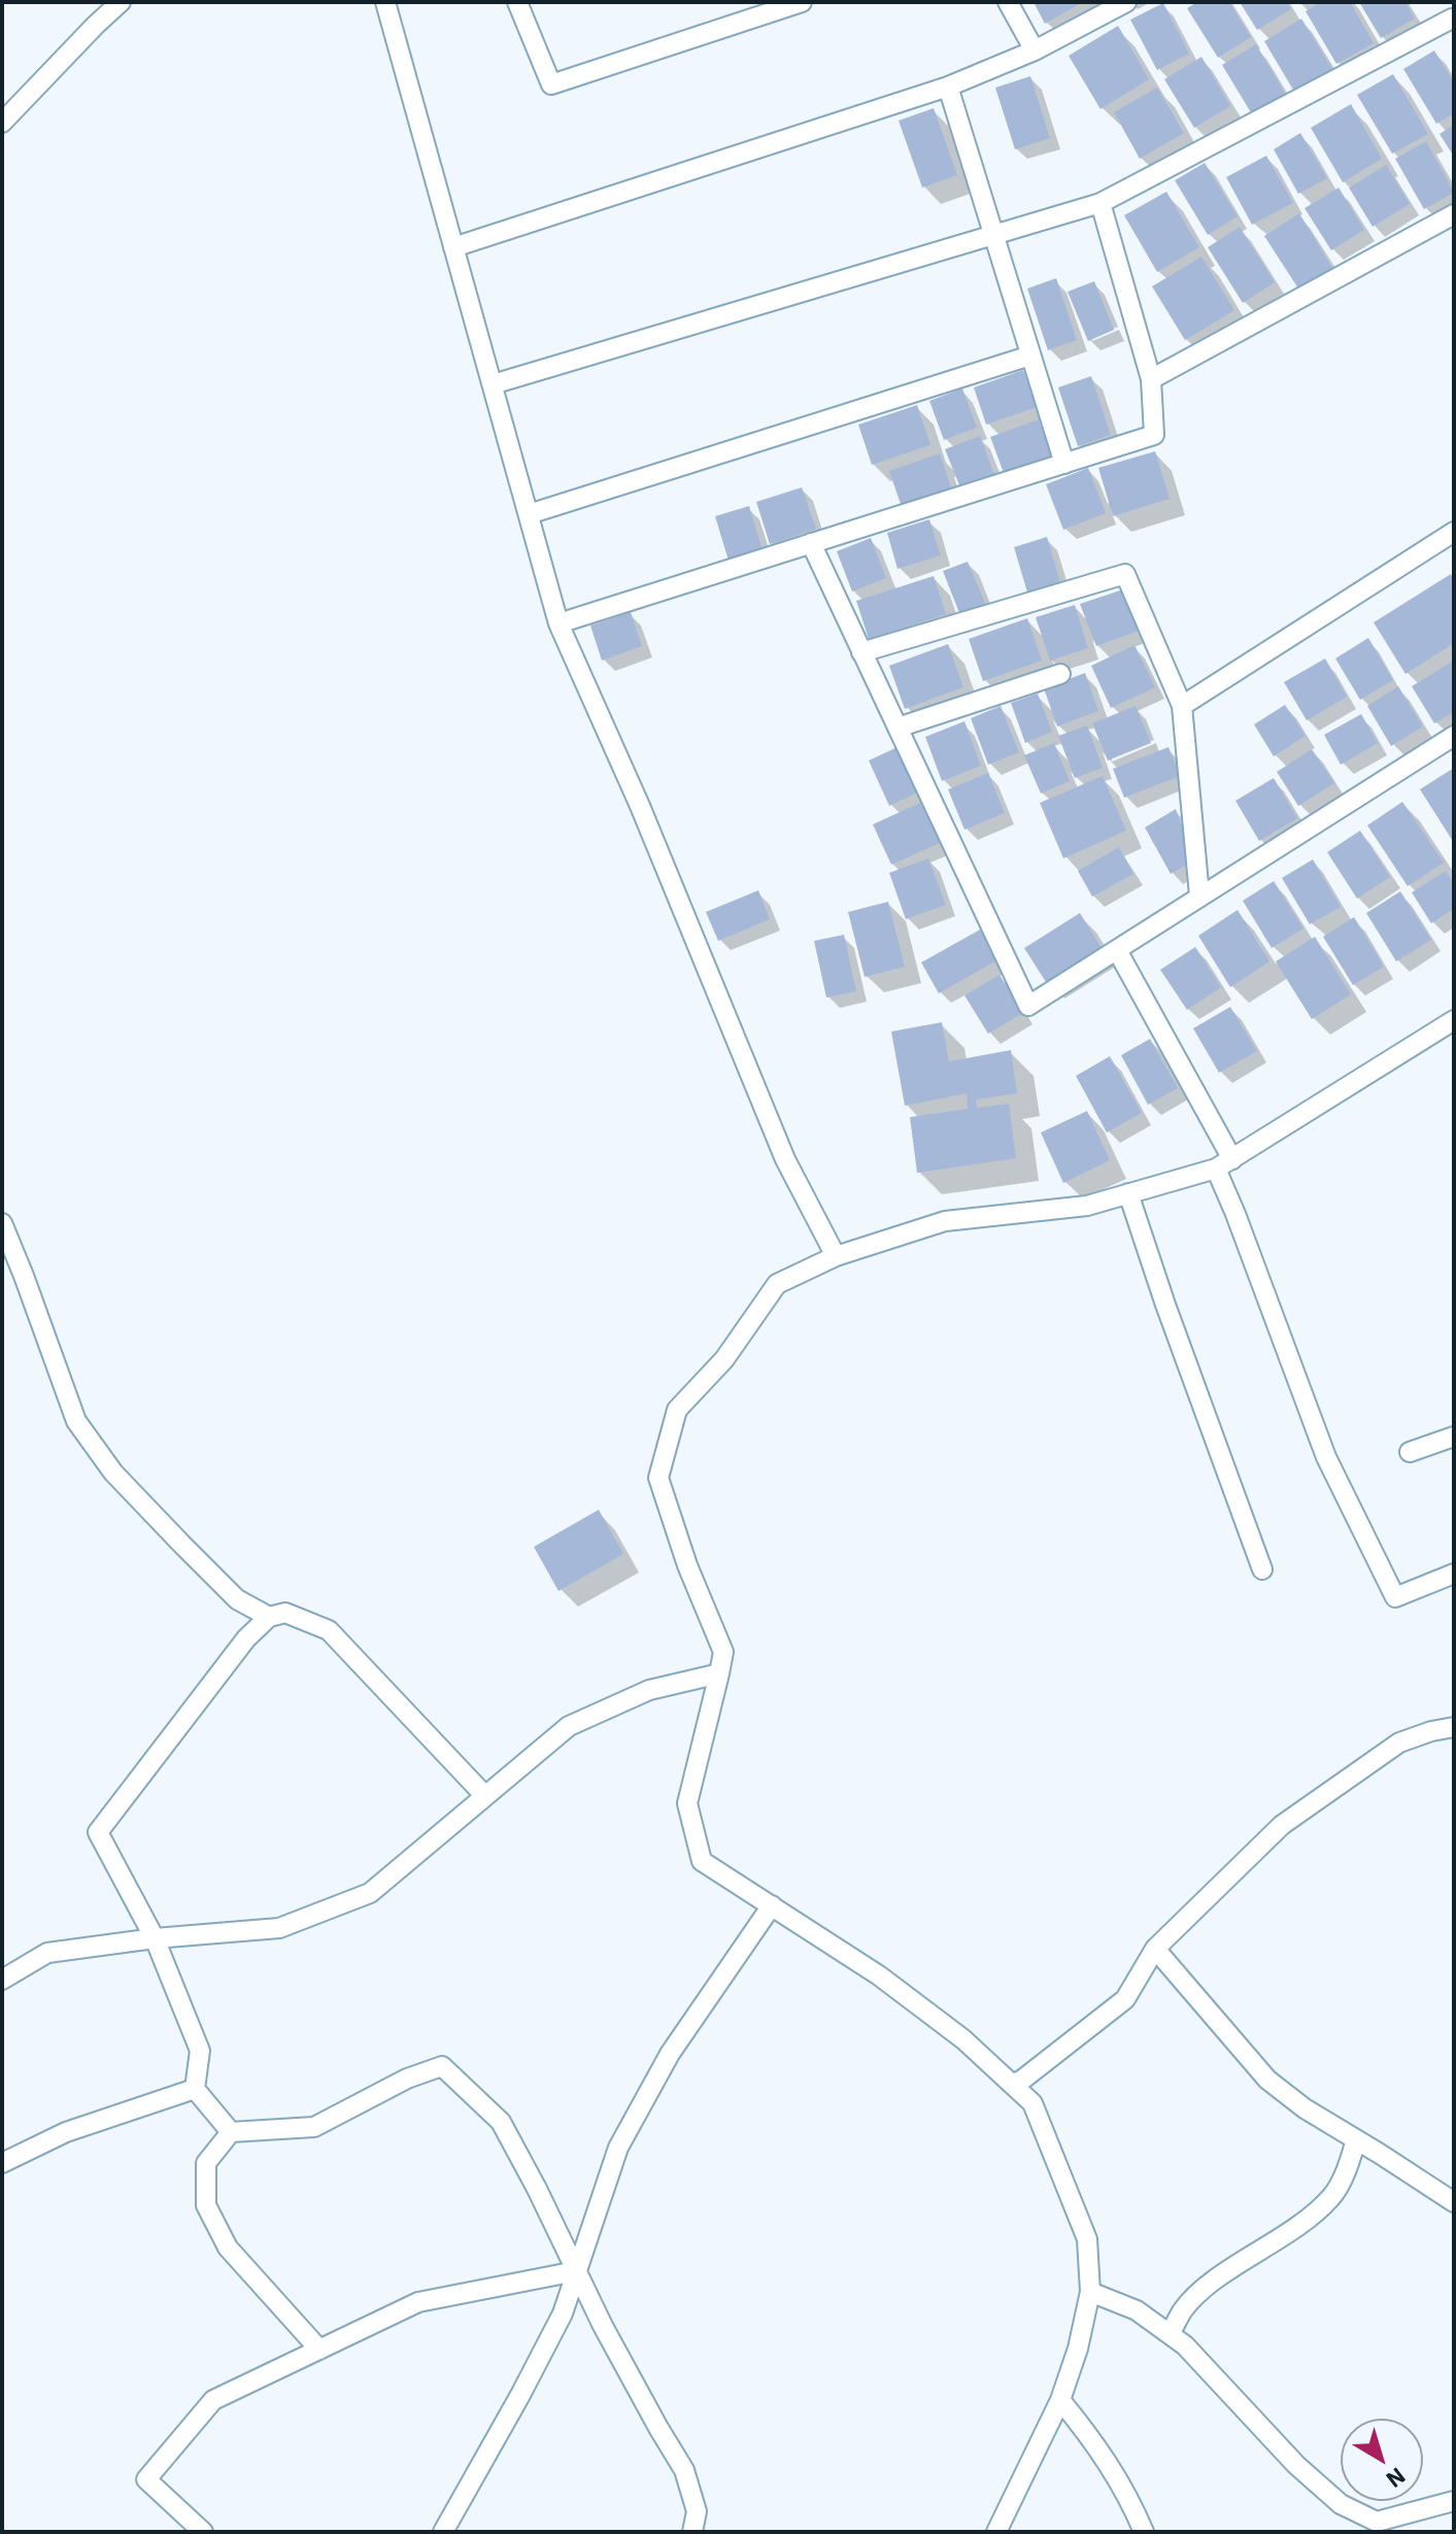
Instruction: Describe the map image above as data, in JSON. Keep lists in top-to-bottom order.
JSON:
{
  "north": "bottom right"
}
